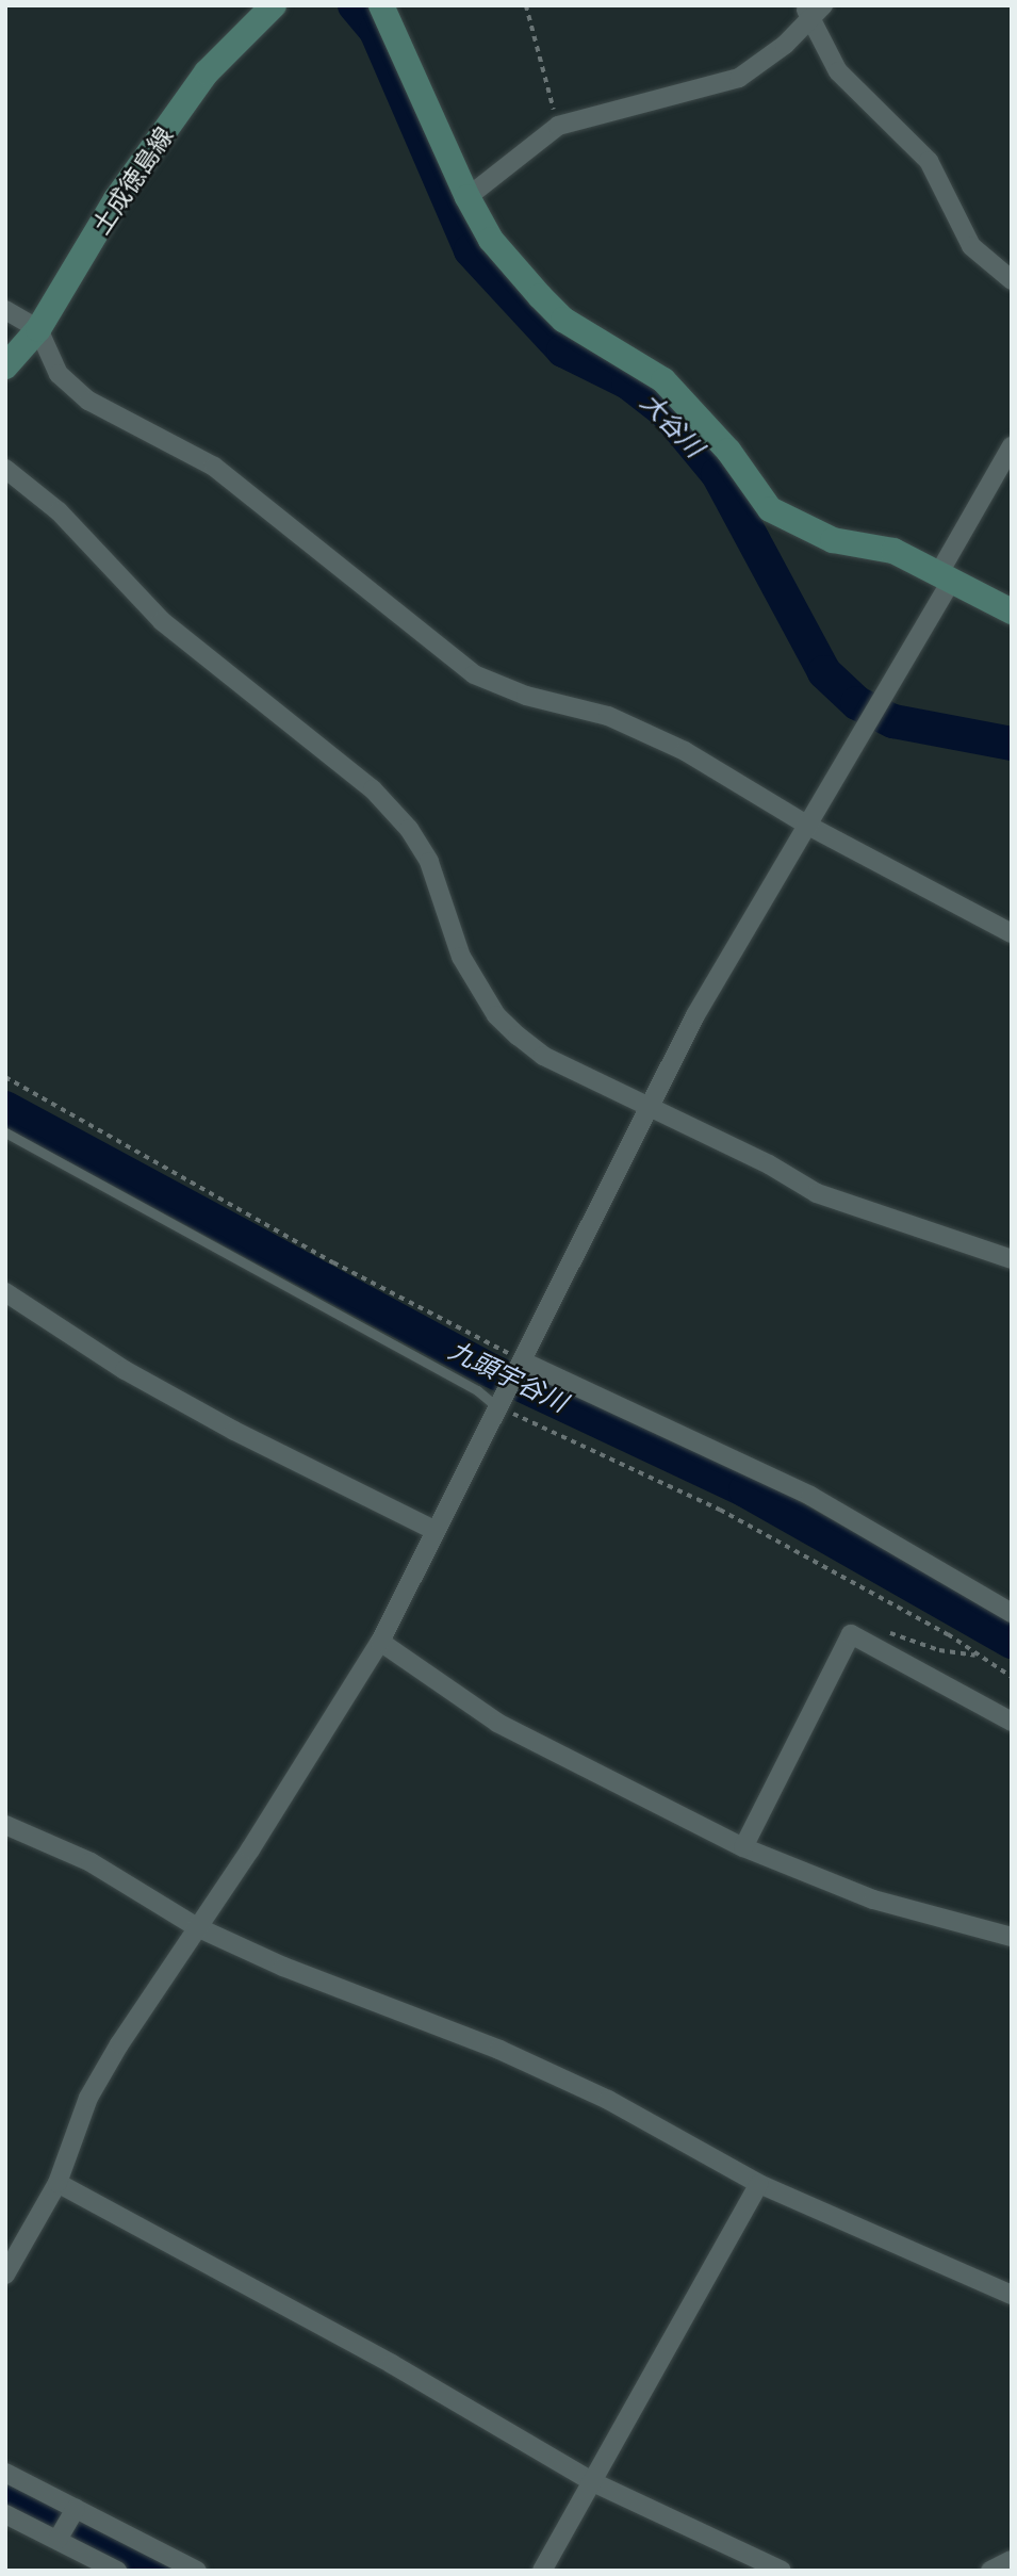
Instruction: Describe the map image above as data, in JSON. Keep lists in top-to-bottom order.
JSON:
{
  "streets": {
    "street": ["土成徳島線"]
  },
  "water": ["大谷川", "九頭宇谷川"]
}
